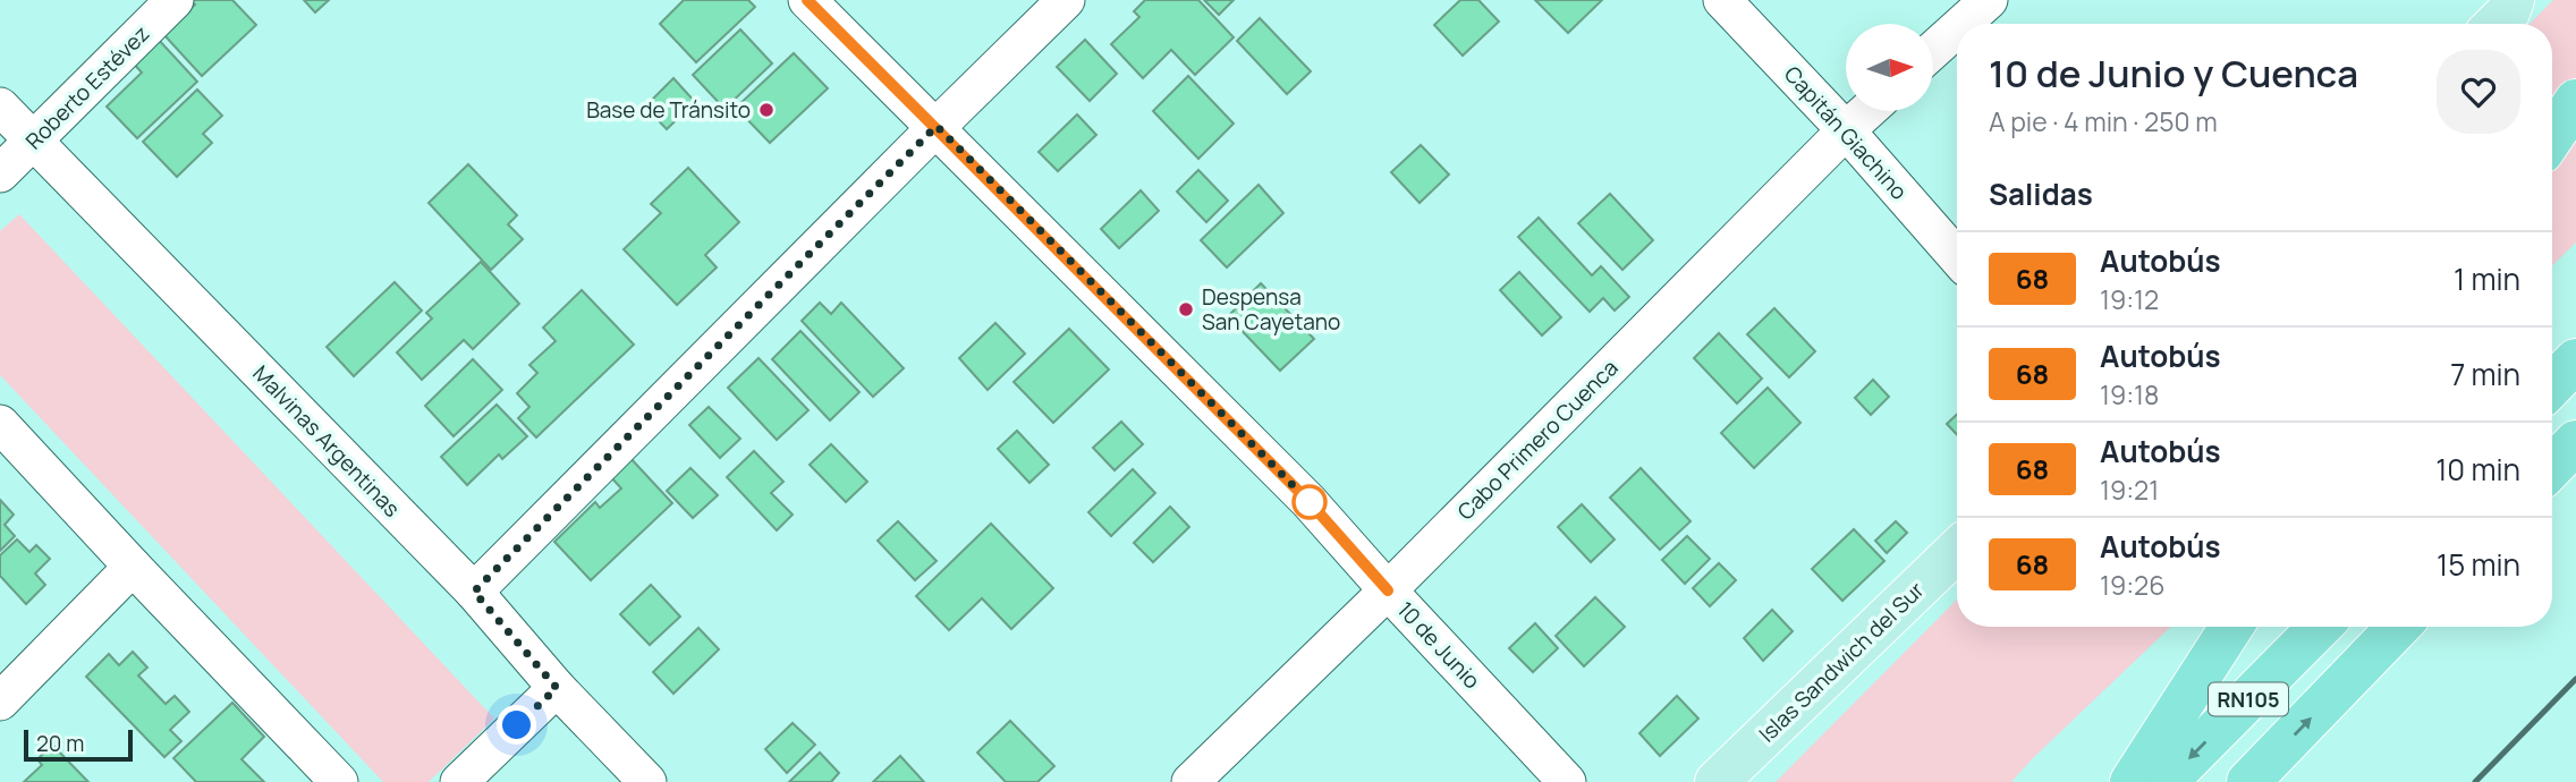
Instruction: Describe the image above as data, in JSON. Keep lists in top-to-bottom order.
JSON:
{
  "streets": {
    "highway": ["RN105"],
    "main road": ["Islas Sandwich del Sur"],
    "street": [
      "Roberto Estévez",
      "Capitán Giachino",
      "Cabo Primero Cuenca",
      "Malvinas Argentinas",
      "10 de Junio"
    ]
  },
  "crossings": [
    ["Roberto Estévez", "Malvinas Argentinas"],
    ["Capitán Giachino", "Cabo Primero Cuenca"],
    ["Cabo Primero Cuenca", "10 de Junio"]
  ],
  "places": ["Base de Tránsito", "Despensa San Cayetano"],
  "lines": ["bus line 68"],
  "scale_bar": "20 m",
  "north": "right",
  "page": {
    "heading": [
      ["10 de Junio y Cuenca", "A pie · 4 min · 250 m"],
      "Salidas"
    ],
    "list": [
      {
        "mark": "68",
        "name": "Autobús",
        "note": "19:12",
        "value": "1 min"
      },
      {
        "mark": "68",
        "name": "Autobús",
        "note": "19:18",
        "value": "7 min"
      },
      {
        "mark": "68",
        "name": "Autobús",
        "note": "19:21",
        "value": "10 min"
      },
      {
        "mark": "68",
        "name": "Autobús",
        "note": "19:26",
        "value": "15 min"
      }
    ],
    "scale": "20 m"
  }
}
